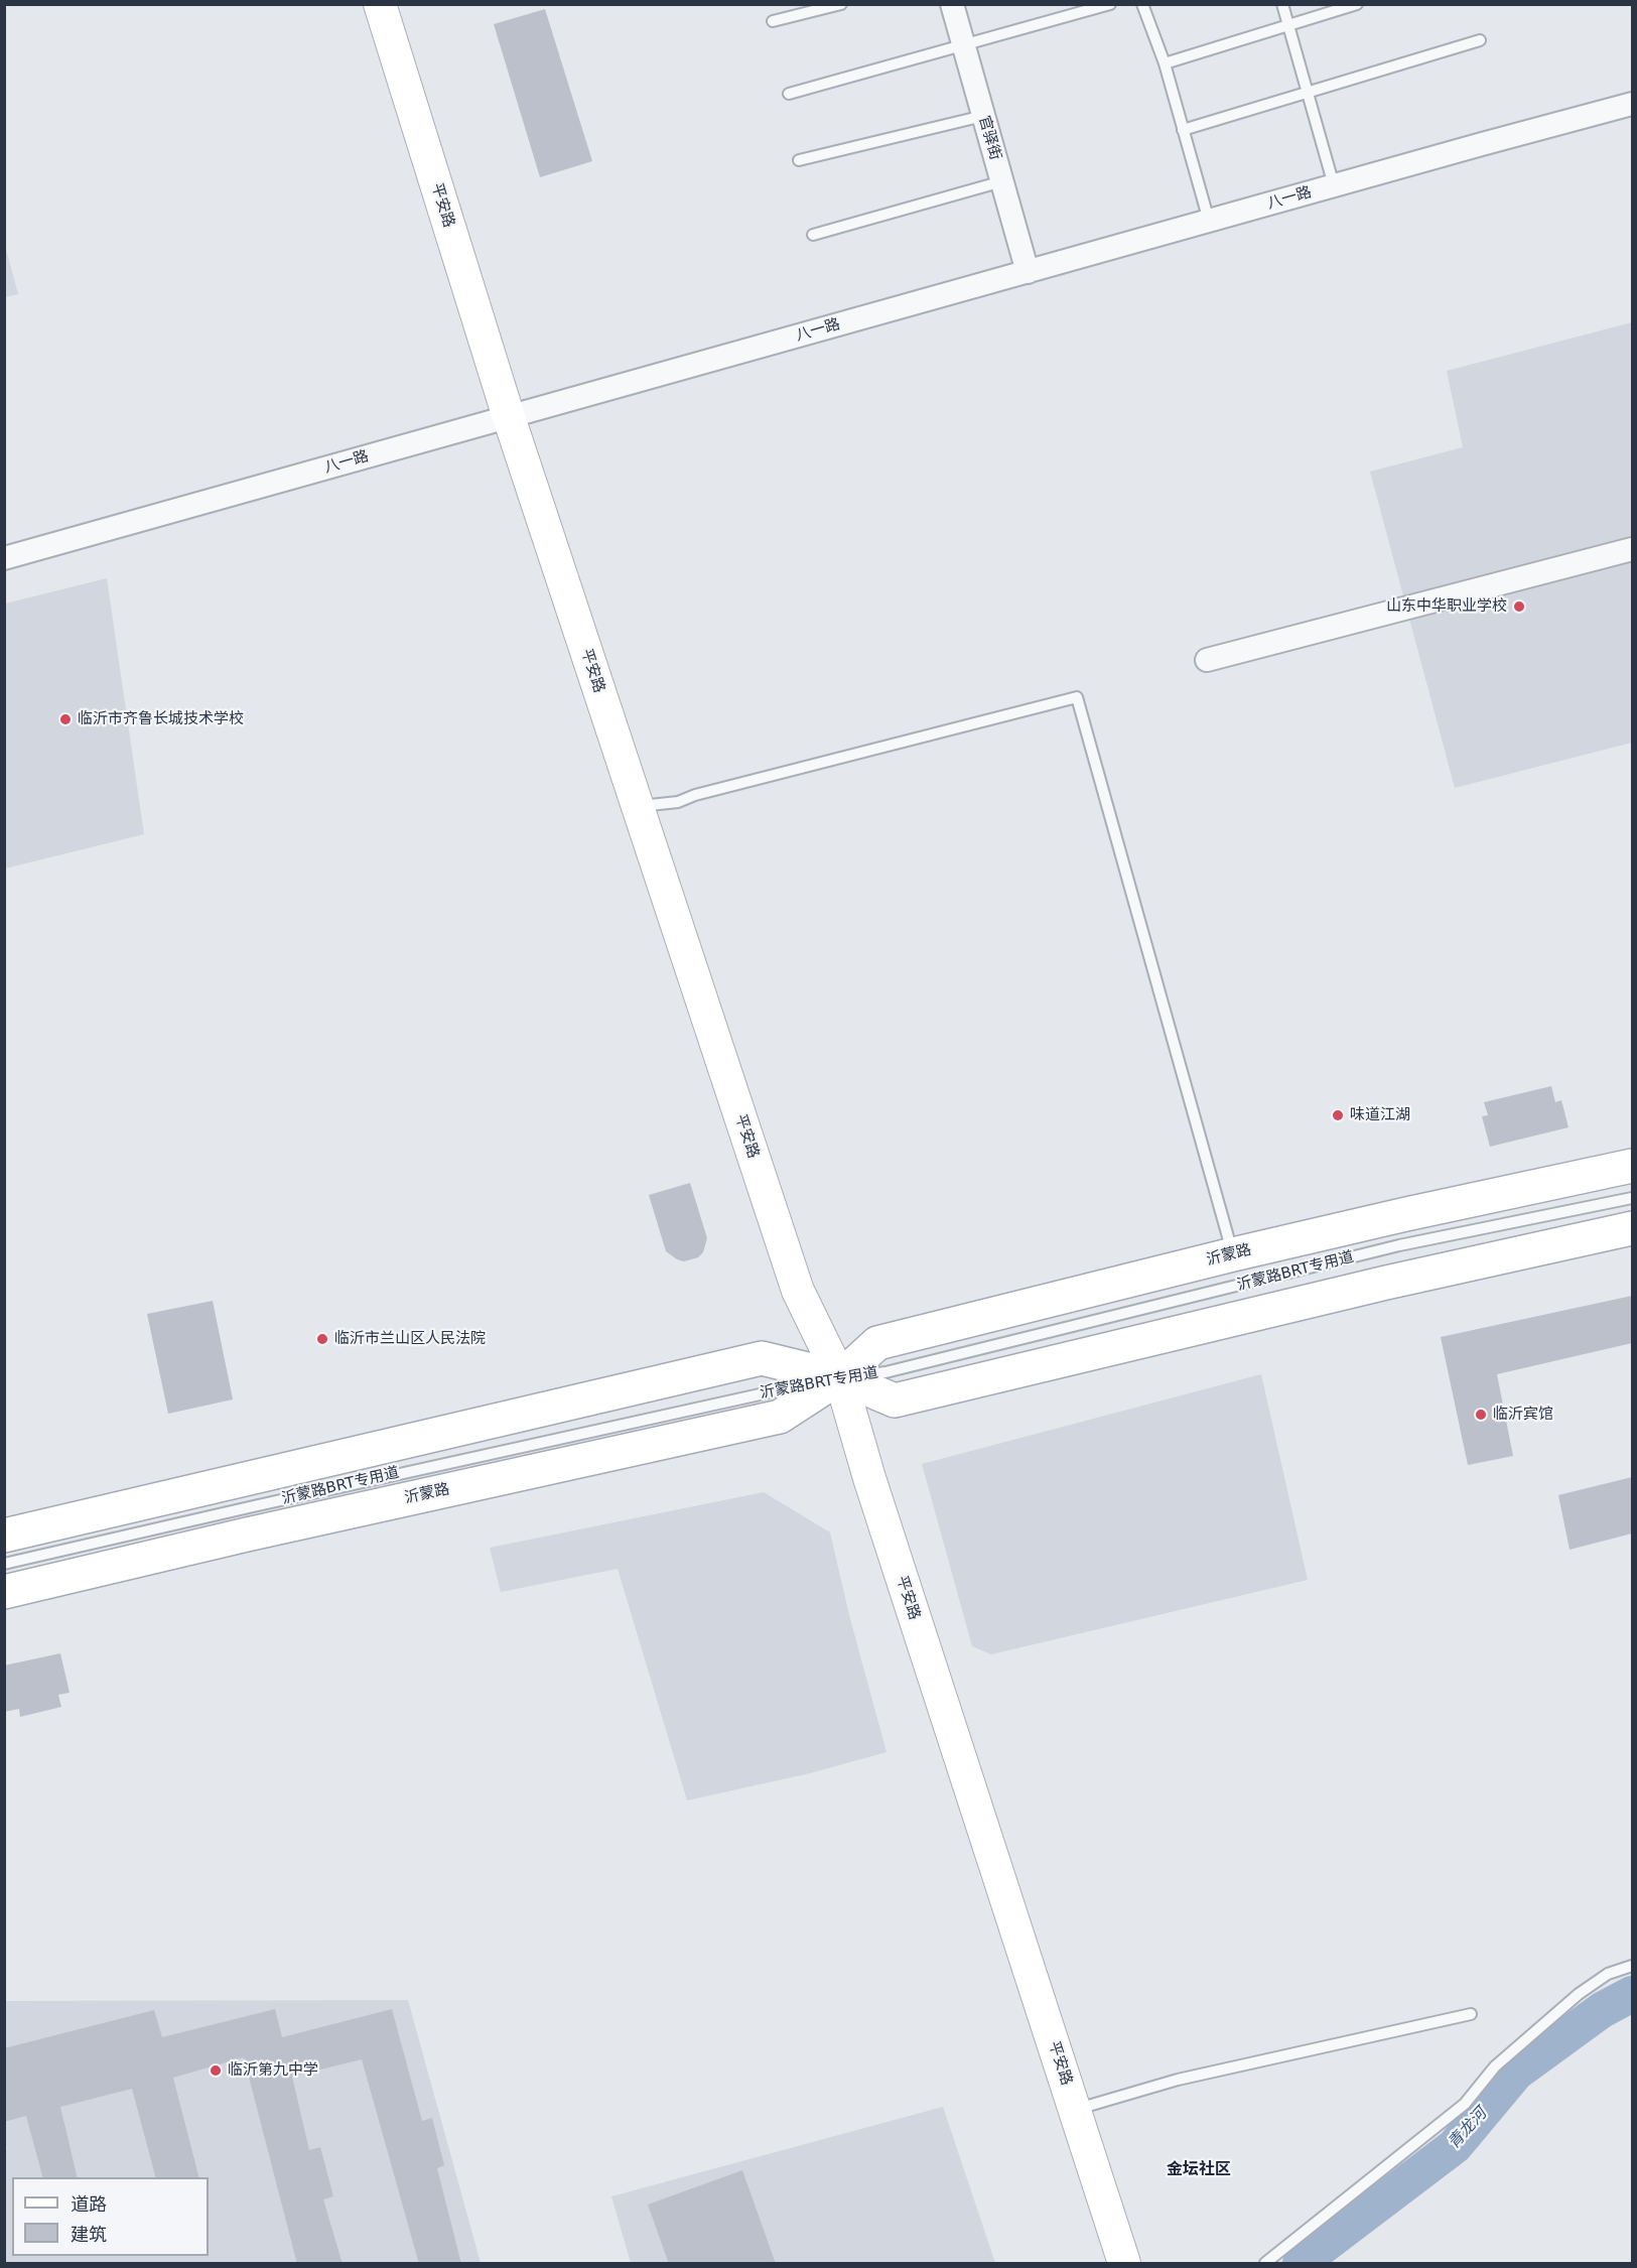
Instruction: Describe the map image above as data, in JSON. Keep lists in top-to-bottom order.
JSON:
{
  "streets": {
    "main road": ["平安路", "沂蒙路"],
    "street": ["官驿街", "八一路"],
    "lane": ["沂蒙路BRT专用道"]
  },
  "crossings": [
    ["官驿街", "八一路"],
    ["八一路", "平安路"],
    ["平安路", "沂蒙路"],
    ["平安路", "沂蒙路BRT专用道"],
    ["沂蒙路", "沂蒙路BRT专用道"]
  ],
  "districts": ["金坛社区"],
  "water": ["青龙河"],
  "places": [
    "山东中华职业学校",
    "临沂市齐鲁长城技术学校",
    "味道江湖",
    "临沂市兰山区人民法院",
    "临沂宾馆",
    "临沂第九中学"
  ],
  "legend": ["道路", "建筑"]
}
